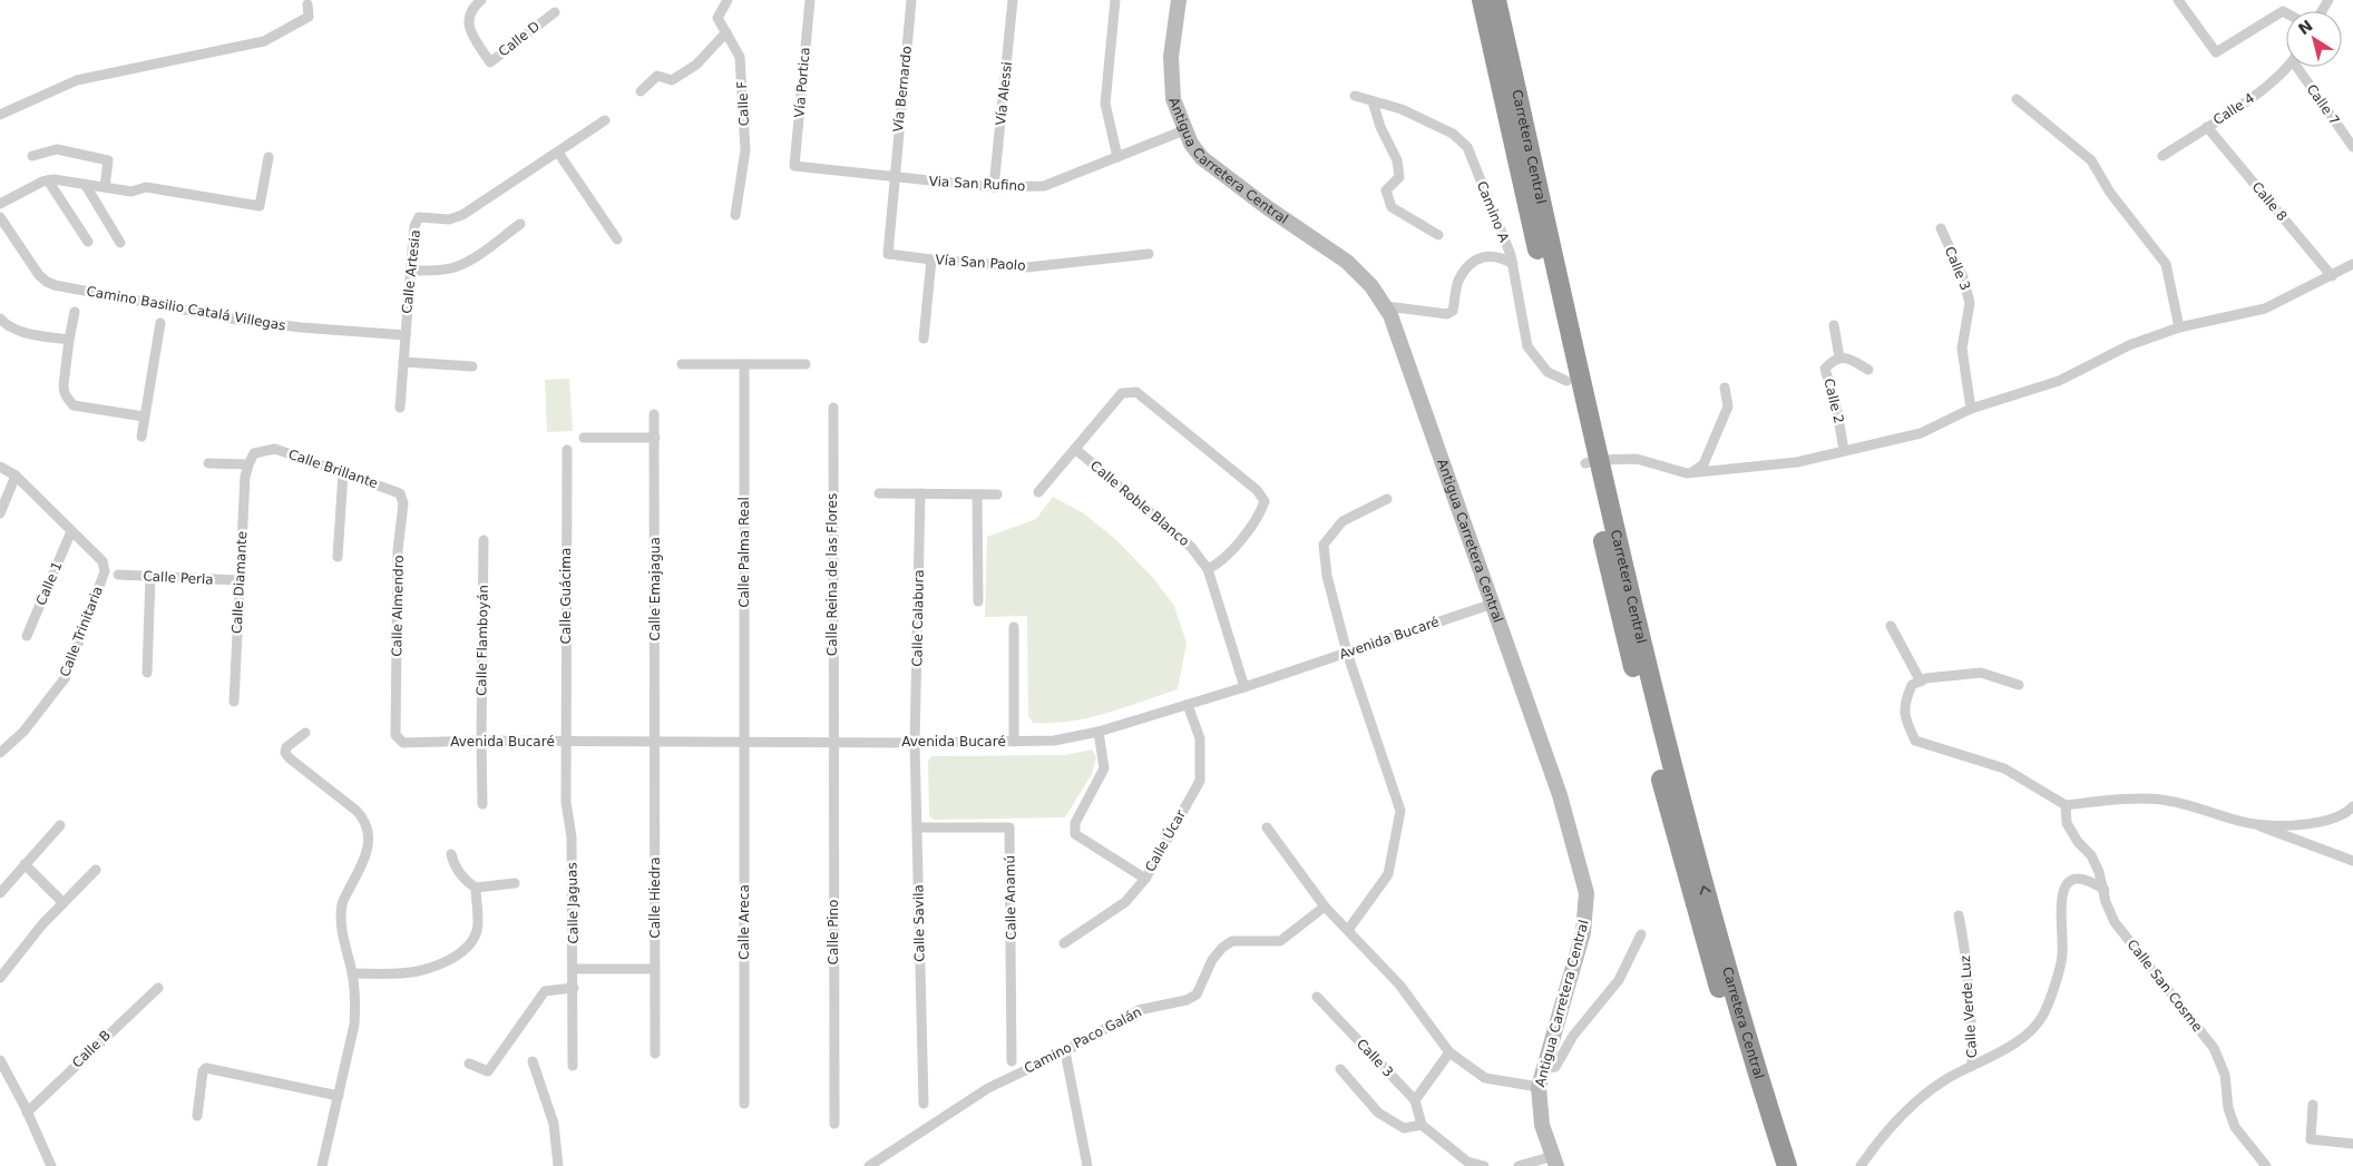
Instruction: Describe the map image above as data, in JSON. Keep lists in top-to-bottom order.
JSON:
{
  "streets": {
    "highway": ["Carretera Central"],
    "street": [
      "Calle D",
      "Vía Portica",
      "Vía Bernardo",
      "Vía Alessi",
      "Calle F",
      "Calle 7",
      "Calle 4",
      "Antigua Carretera Central",
      "Via San Rufino",
      "Calle 8",
      "Camino A",
      "Vía San Paolo",
      "Calle 3",
      "Calle Artesia",
      "Camino Basilio Catalá Villegas",
      "Calle 2",
      "Calle Brillante",
      "Calle Roble Blanco",
      "Calle Palma Real",
      "Calle Reina de las Flores",
      "Calle Perla",
      "Calle Diamante",
      "Calle 1",
      "Calle Emajagua",
      "Calle Guácima",
      "Calle Almendro",
      "Calle Calabura",
      "Calle Trinitaria",
      "Avenida Bucaré",
      "Calle Flamboyán",
      "Calle Úcar",
      "Calle Hiedra",
      "Calle Anamú",
      "Calle Jaguas",
      "Calle Areca",
      "Calle Savila",
      "Calle Pino",
      "Calle San Cosme",
      "Calle Verde Luz",
      "Camino Paco Galán",
      "Calle B"
    ]
  },
  "crossings": [
    ["Vía Portica", "Via San Rufino"],
    ["Vía Bernardo", "Via San Rufino"],
    ["Vía Bernardo", "Vía San Paolo"],
    ["Vía Alessi", "Via San Rufino"],
    ["Calle 4", "Calle 8"],
    ["Carretera Central", "Camino A"],
    ["Antigua Carretera Central", "Via San Rufino"],
    ["Antigua Carretera Central", "Avenida Bucaré"],
    ["Via San Rufino", "Vía San Paolo"],
    ["Calle Artesia", "Camino Basilio Catalá Villegas"],
    ["Calle Brillante", "Calle Diamante"],
    ["Calle Brillante", "Calle Almendro"],
    ["Calle Roble Blanco", "Avenida Bucaré"],
    ["Calle Palma Real", "Avenida Bucaré"],
    ["Calle Palma Real", "Calle Areca"],
    ["Calle Reina de las Flores", "Avenida Bucaré"],
    ["Calle Reina de las Flores", "Calle Pino"],
    ["Calle Perla", "Calle Diamante"],
    ["Calle 1", "Calle Trinitaria"],
    ["Calle Emajagua", "Avenida Bucaré"],
    ["Calle Emajagua", "Calle Hiedra"],
    ["Calle Guácima", "Avenida Bucaré"],
    ["Calle Guácima", "Calle Jaguas"],
    ["Calle Almendro", "Avenida Bucaré"],
    ["Calle Calabura", "Avenida Bucaré"],
    ["Calle Calabura", "Calle Savila"],
    ["Avenida Bucaré", "Calle Flamboyán"],
    ["Avenida Bucaré", "Calle Úcar"],
    ["Avenida Bucaré", "Calle Hiedra"],
    ["Avenida Bucaré", "Calle Jaguas"],
    ["Avenida Bucaré", "Calle Areca"],
    ["Avenida Bucaré", "Calle Savila"],
    ["Avenida Bucaré", "Calle Pino"],
    ["Calle Anamú", "Calle Savila"]
  ],
  "north": "top left"
}
